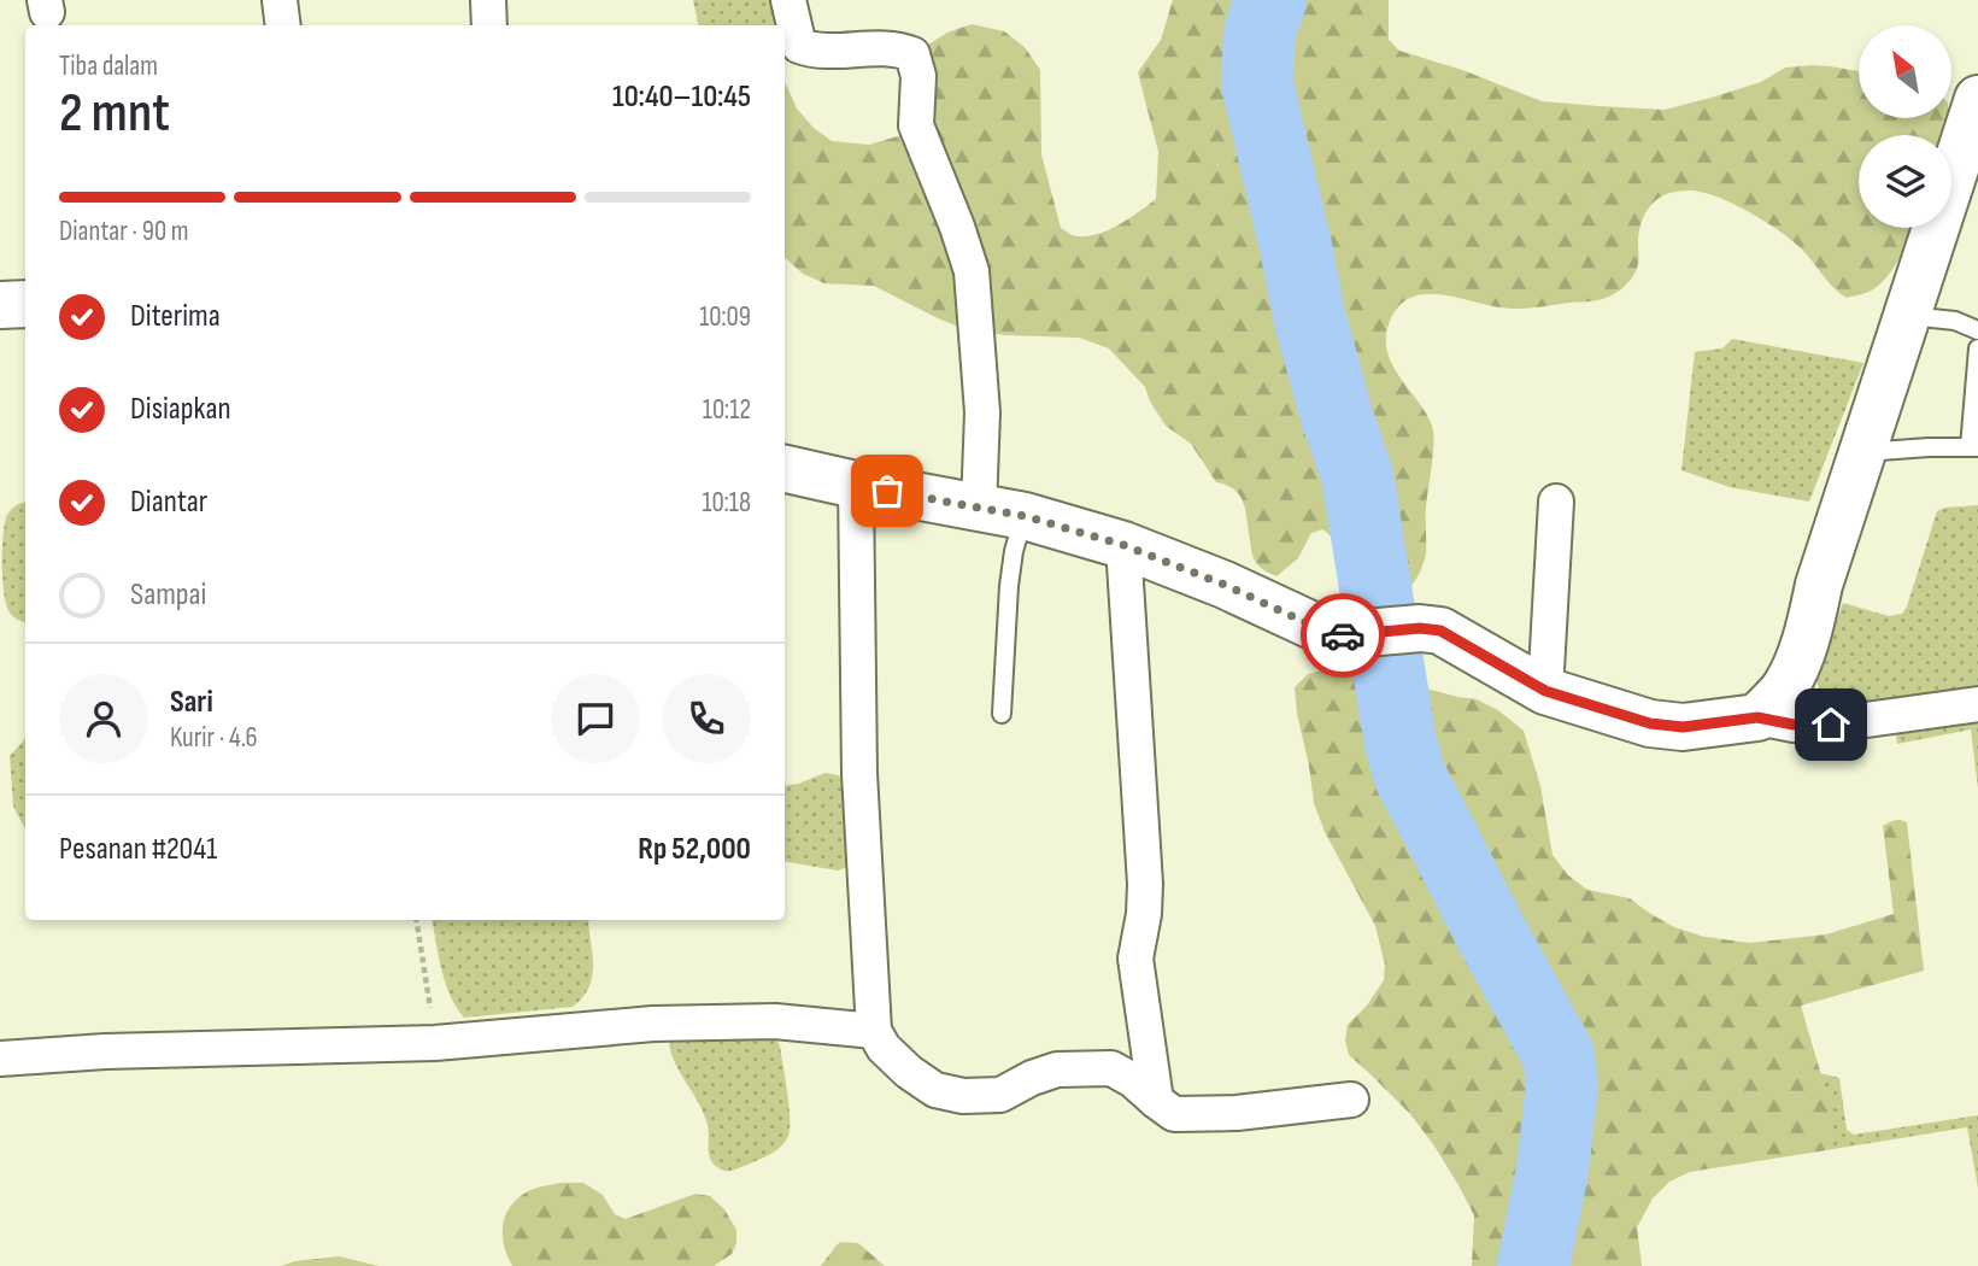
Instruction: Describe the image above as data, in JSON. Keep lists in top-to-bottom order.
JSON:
{
  "north": "top left",
  "page": {
    "heading": ["2 mnt", "Tiba dalam", "10:40–10:45"],
    "panel": [
      "Sari",
      "Kurir · 4.6",
      "Pesanan #2041",
      "Rp 52,000"
    ],
    "bar": "Diantar · 90 m",
    "list": [
      ["Diterima", "10:09"],
      ["Disiapkan", "10:12"],
      ["Diantar", "10:18"],
      "Sampai"
    ]
  }
}
